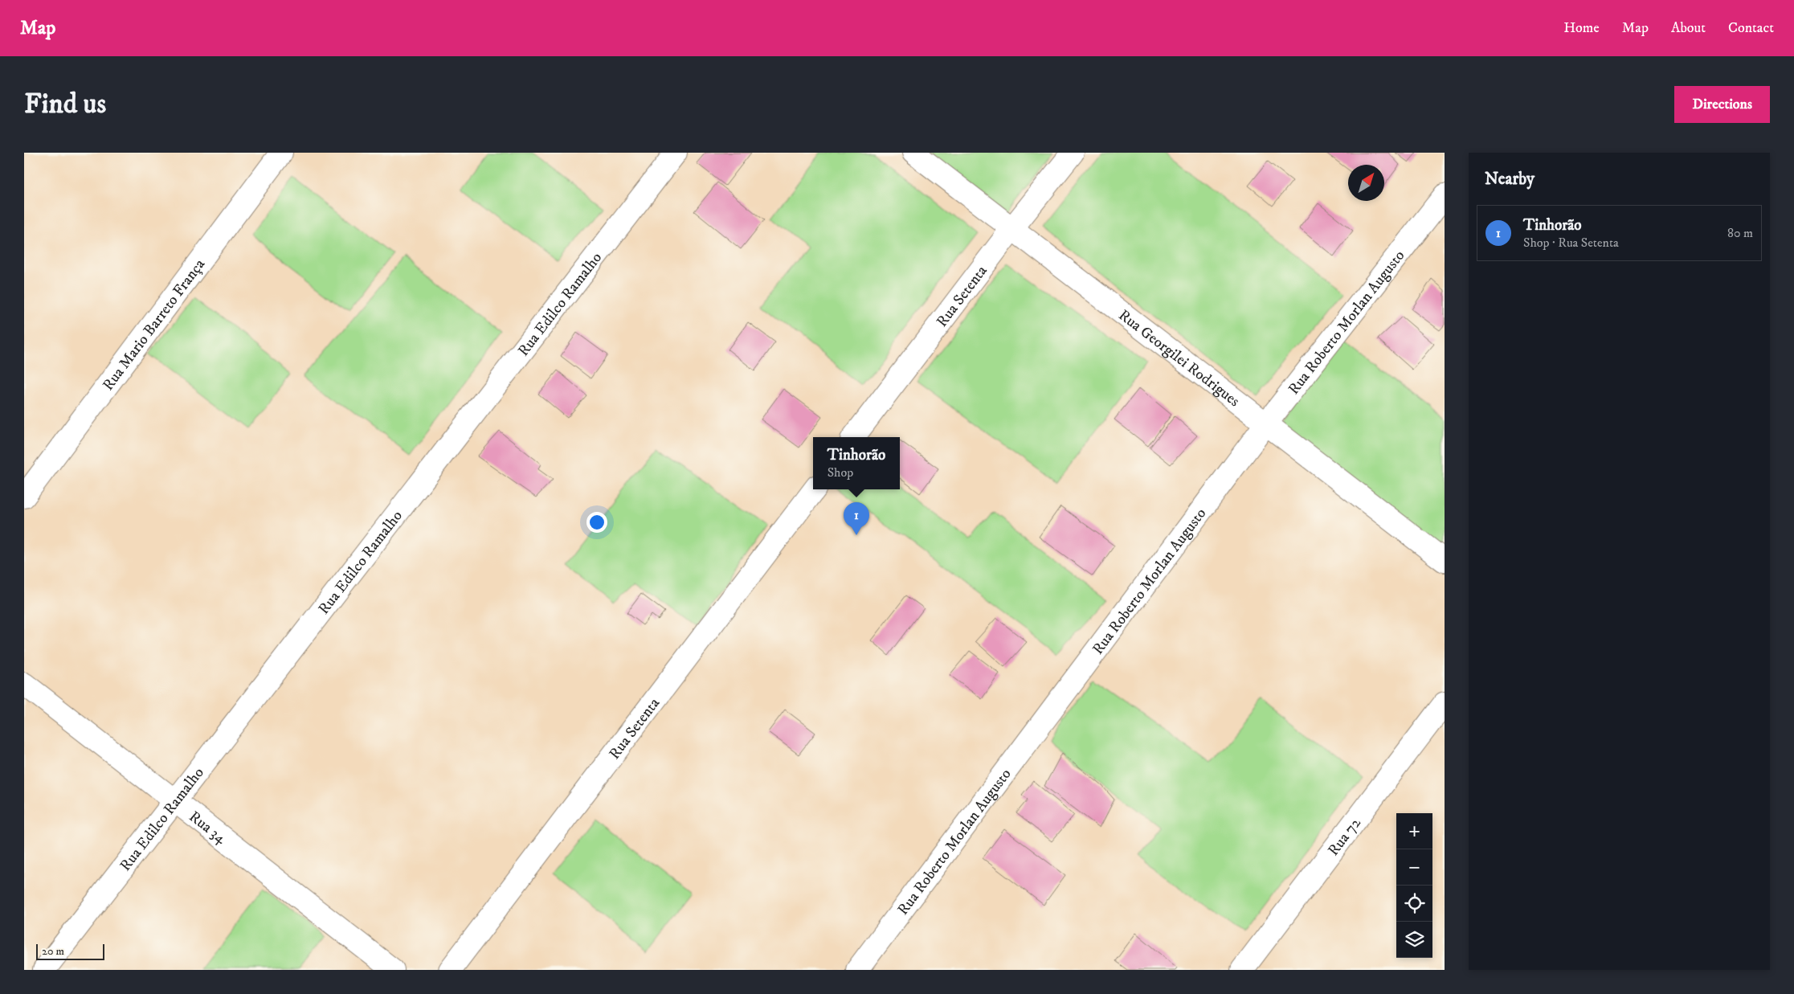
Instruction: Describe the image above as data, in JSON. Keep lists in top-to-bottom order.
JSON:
{
  "streets": {
    "street": [
      "Rua Setenta",
      "Rua Edilco Ramalho",
      "Rua Roberto Morlan Augusto",
      "Rua Mario Barreto França",
      "Rua Georgilei Rodrigues",
      "Rua 34",
      "Rua 72"
    ]
  },
  "crossings": [
    ["Rua Setenta", "Rua Georgilei Rodrigues"],
    ["Rua Edilco Ramalho", "Rua 34"],
    ["Rua Roberto Morlan Augusto", "Rua Georgilei Rodrigues"]
  ],
  "scale_bar": "20 m",
  "north": "top right",
  "page": {
    "header": "Map",
    "nav": [
      "Home",
      "Map",
      "About",
      "Contact"
    ],
    "buttons": "Directions",
    "title": "Find us",
    "heading": "Nearby",
    "list": [
      {
        "mark": "1",
        "name": "Tinhorão",
        "note": "Shop · Rua Setenta",
        "value": "80 m"
      }
    ],
    "popup": ["Tinhorão", "Shop"],
    "pins": "1",
    "map_buttons": ["+", "−"],
    "scale": "20 m"
  }
}
